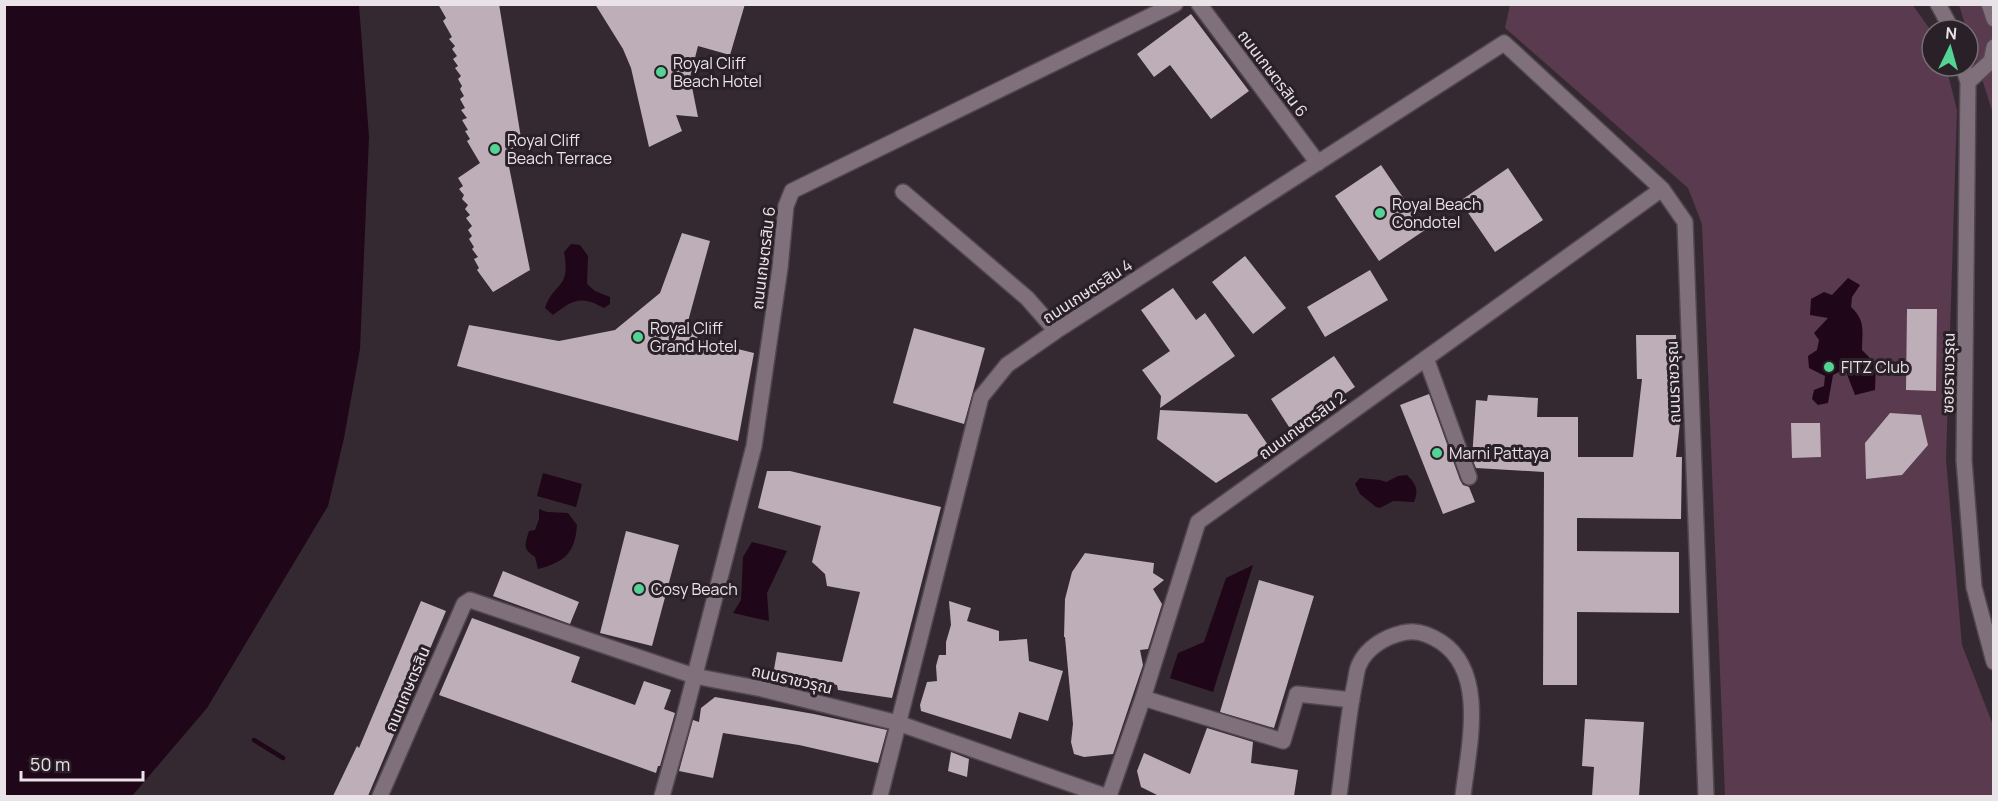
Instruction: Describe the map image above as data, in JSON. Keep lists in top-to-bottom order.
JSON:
{
  "streets": {
    "street": [
      "ถนนเกษตรสิน 6",
      "ถนนเกษตรสิน 4",
      "ซอยราชวรุณ",
      "ถนนราชวรุณ",
      "ถนนเกษตรสิน 2",
      "ถนนเกษตรสิน"
    ]
  },
  "crossings": [
    ["ถนนเกษตรสิน 6", "ถนนเกษตรสิน 4"],
    ["ถนนเกษตรสิน 6", "ถนนราชวรุณ"],
    ["ถนนเกษตรสิน 4", "ถนนราชวรุณ"],
    ["ถนนราชวรุณ", "ถนนเกษตรสิน 2"],
    ["ถนนราชวรุณ", "ถนนเกษตรสิน"]
  ],
  "places": [
    "Royal Cliff Beach Hotel",
    "Royal Cliff Beach Terrace",
    "Royal Beach Condotel",
    "Royal Cliff Grand Hotel",
    "FITZ Club",
    "Marni Pattaya",
    "Cosy Beach"
  ],
  "scale_bar": "50 m",
  "north": "top"
}
